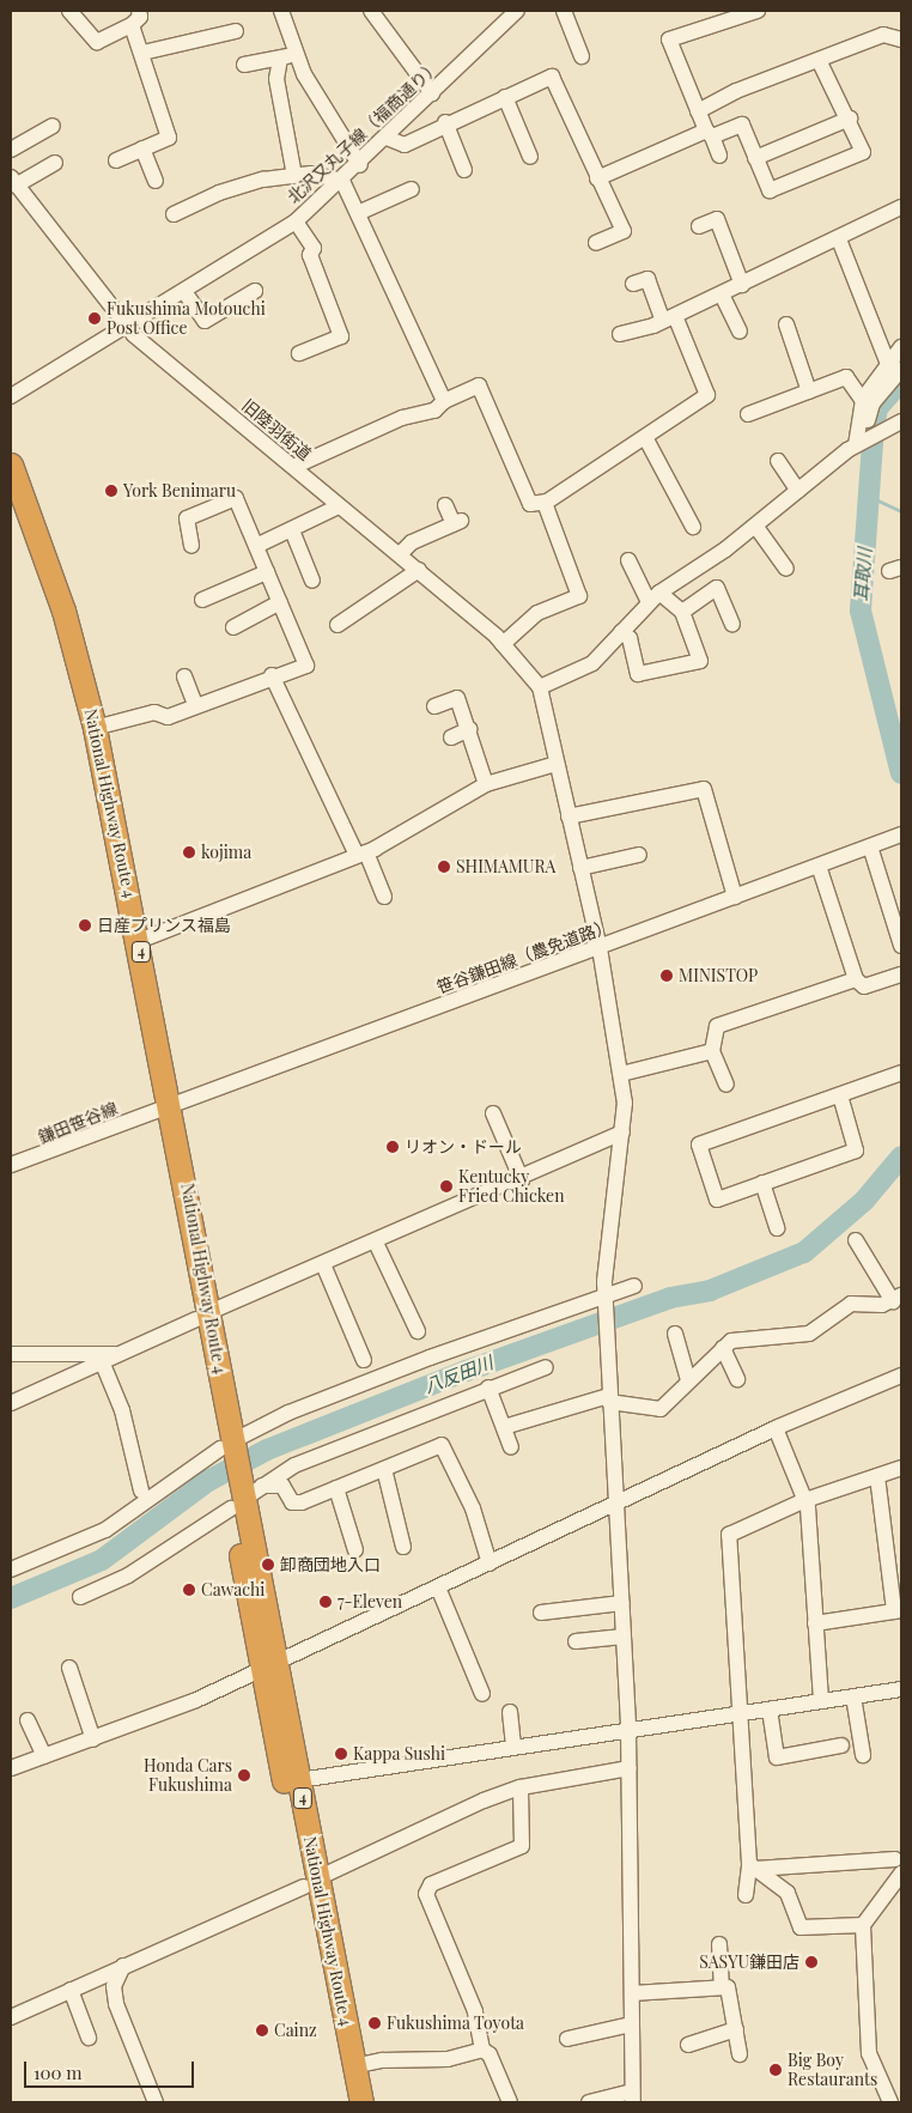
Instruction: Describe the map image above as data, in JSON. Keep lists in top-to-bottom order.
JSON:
{
  "streets": {
    "highway": ["National Highway Route 4", "4"],
    "street": [
      "北沢又丸子線（福商通り）",
      "旧陸羽街道",
      "笹谷鎌田線（農免道路）",
      "鎌田笹谷線"
    ]
  },
  "crossings": [
    ["北沢又丸子線（福商通り）", "旧陸羽街道"],
    ["National Highway Route 4", "笹谷鎌田線（農免道路）"],
    ["National Highway Route 4", "鎌田笹谷線"],
    ["笹谷鎌田線（農免道路）", "鎌田笹谷線"]
  ],
  "water": ["耳取川", "八反田川"],
  "places": [
    "Fukushima Motouchi Post Office",
    "York Benimaru",
    "kojima",
    "SHIMAMURA",
    "日産プリンス福島",
    "MINISTOP",
    "リオン・ドール",
    "Kentucky Fried Chicken",
    "卸商団地入口",
    "Cawachi",
    "7-Eleven",
    "Kappa Sushi",
    "Honda Cars Fukushima",
    "SASYU鎌田店",
    "Fukushima Toyota",
    "Cainz",
    "Big Boy Restaurants"
  ],
  "scale_bar": "100 m"
}
